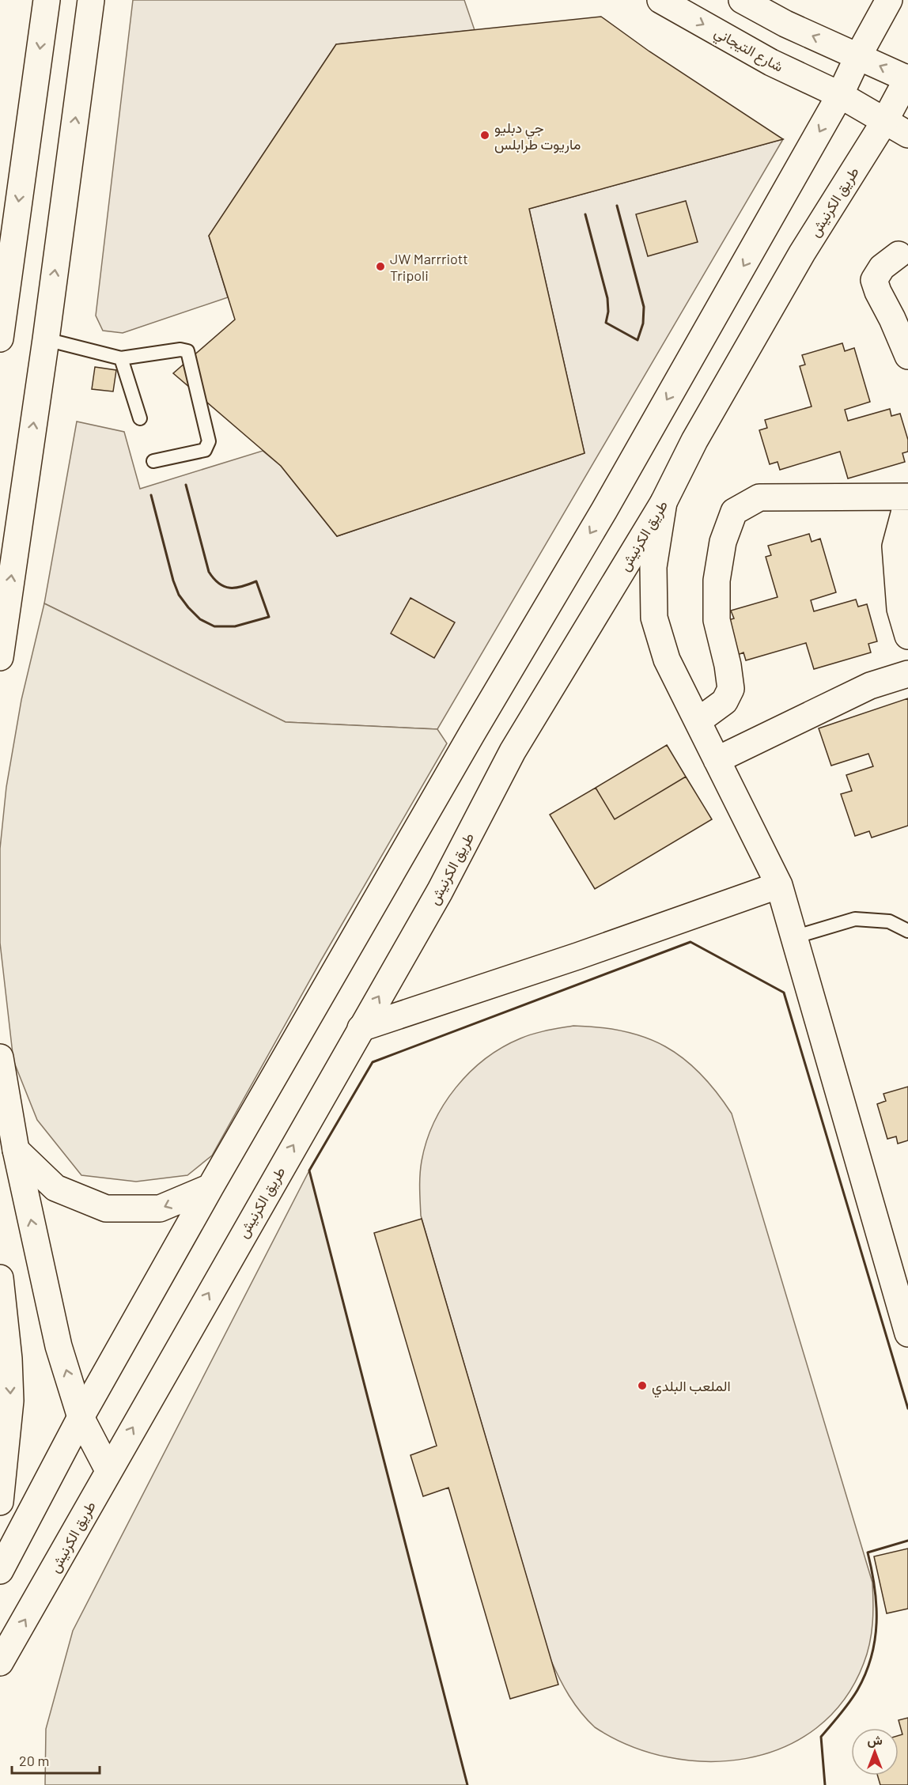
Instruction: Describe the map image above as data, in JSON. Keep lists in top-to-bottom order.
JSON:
{
  "streets": {
    "main road": ["شارع التيجاني", "طريق الكرنيش"]
  },
  "crossings": [
    ["شارع التيجاني", "طريق الكرنيش"]
  ],
  "places": ["جي دبليو ماريوت طرابلس", "JW Marrriott Tripoli", "الملعب البلدي"],
  "scale_bar": "20 m",
  "north": "top"
}
